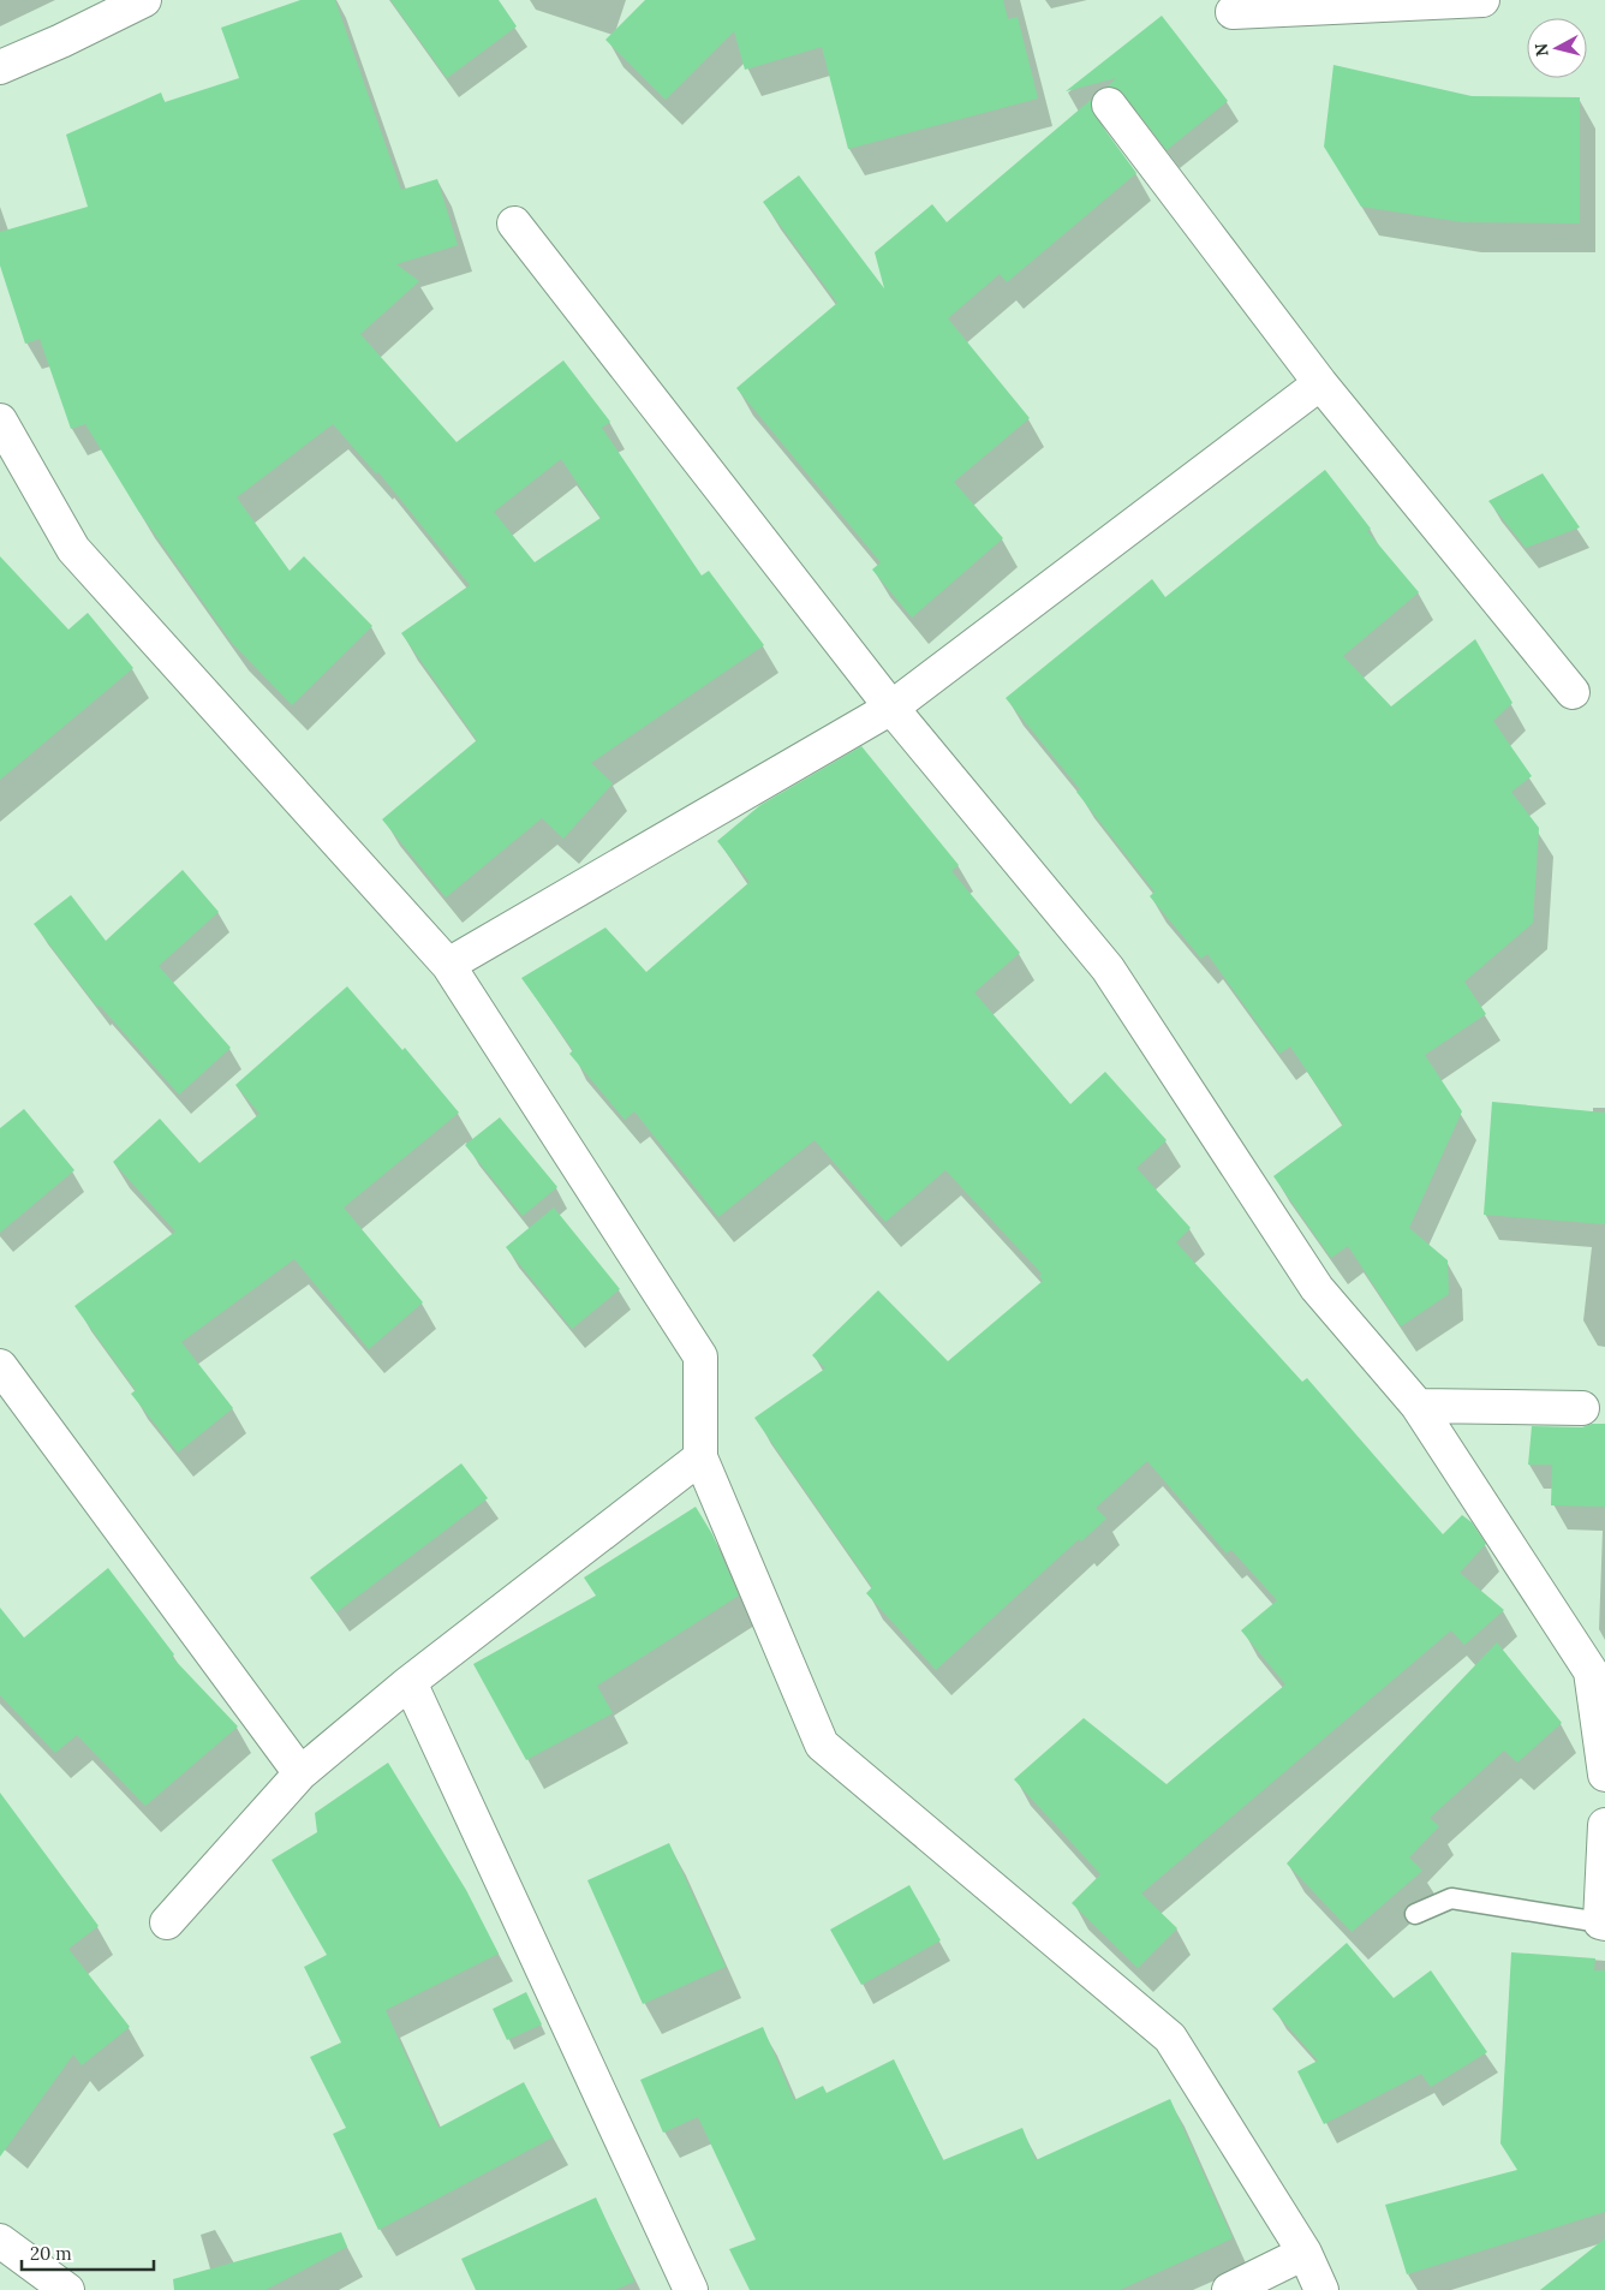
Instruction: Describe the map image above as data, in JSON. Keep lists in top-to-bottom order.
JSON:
{
  "scale_bar": "20 m",
  "north": "left"
}
